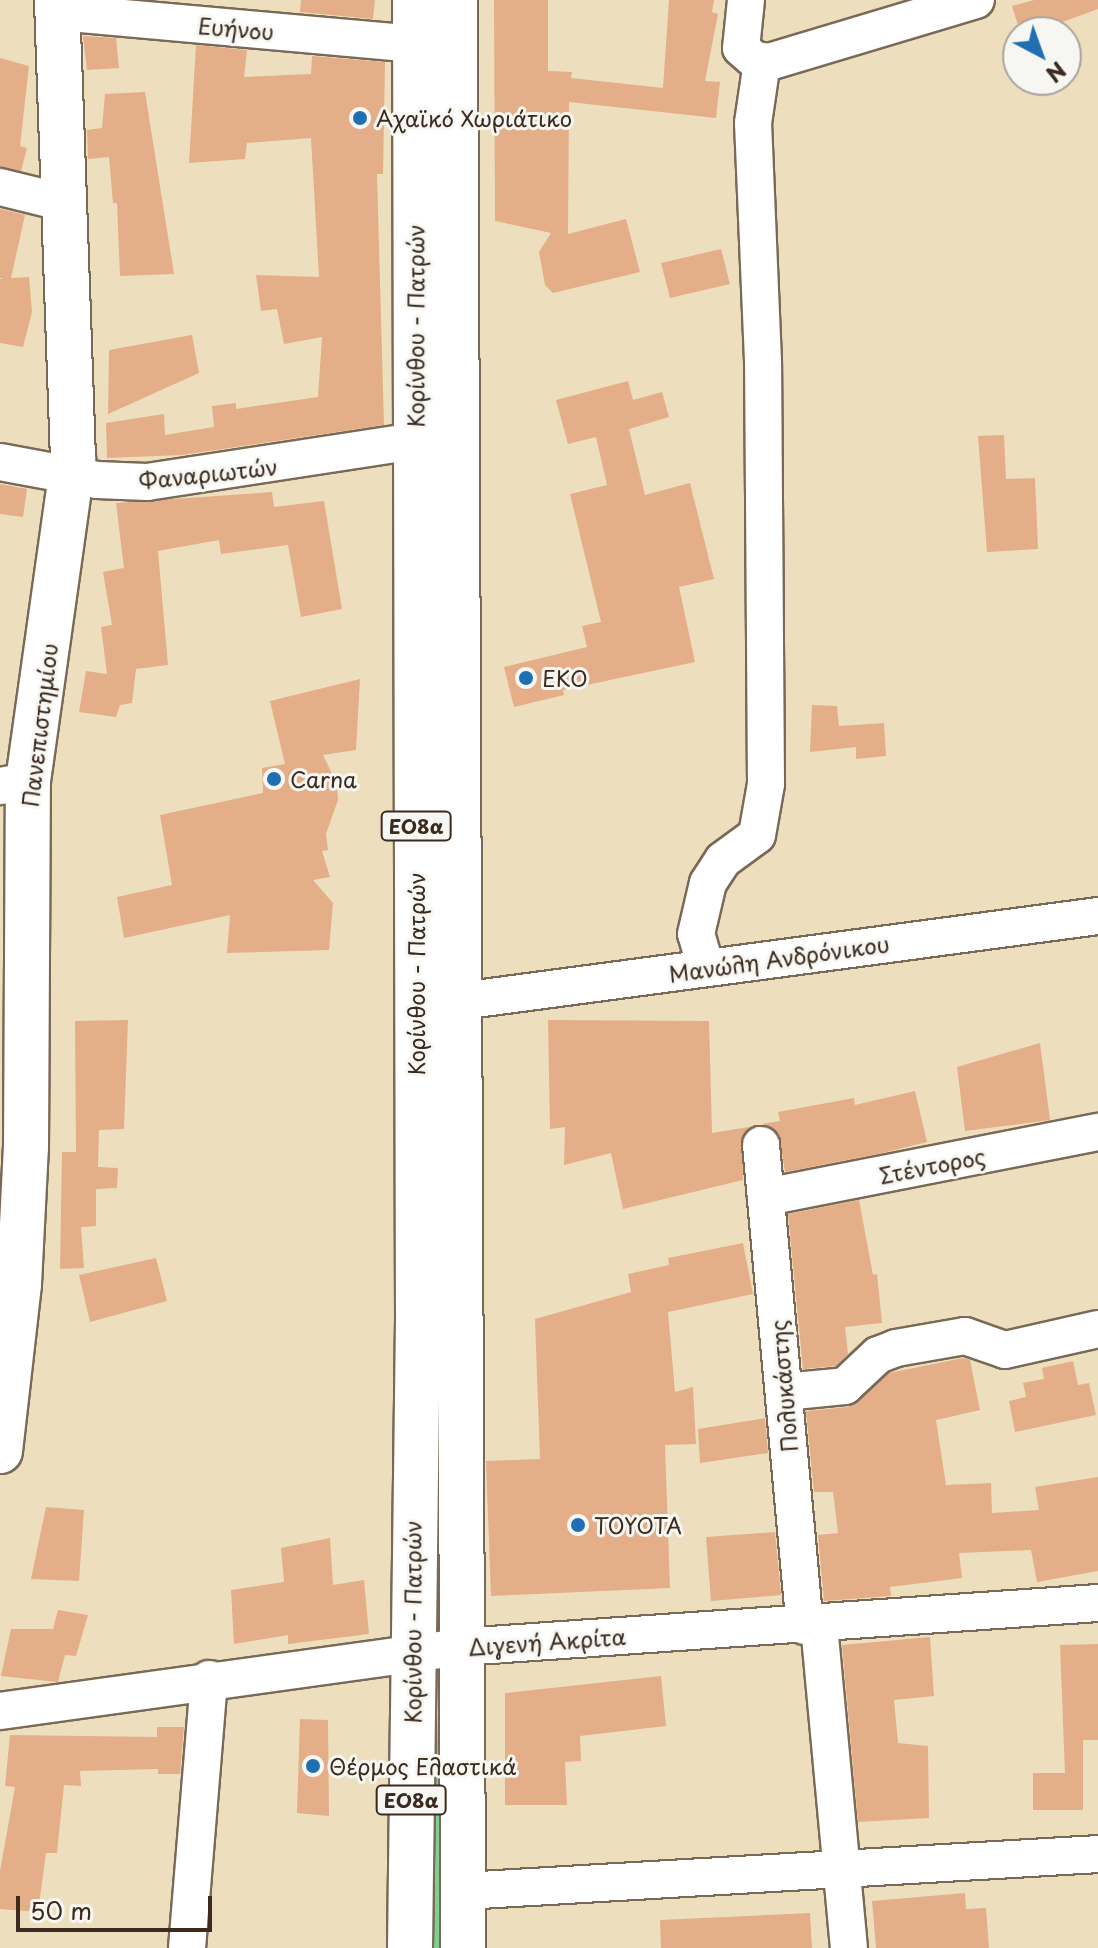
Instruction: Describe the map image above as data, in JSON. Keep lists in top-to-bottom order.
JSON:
{
  "streets": {
    "main road": ["Κορίνθου - Πατρών", "Πανεπιστημίου", "ΕΟ8α"],
    "street": [
      "Ευήνου",
      "Φαναριωτών",
      "Μανώλη Ανδρόνικου",
      "Στέντορος",
      "Πολυκάστης",
      "Διγενή Ακρίτα"
    ]
  },
  "crossings": [
    ["Ευήνου", "Κορίνθου - Πατρών"],
    ["Ευήνου", "Πανεπιστημίου"],
    ["Κορίνθου - Πατρών", "Φαναριωτών"],
    ["Κορίνθου - Πατρών", "Μανώλη Ανδρόνικου"],
    ["Κορίνθου - Πατρών", "Διγενή Ακρίτα"],
    ["Φαναριωτών", "Πανεπιστημίου"],
    ["Στέντορος", "Πολυκάστης"],
    ["Πολυκάστης", "Διγενή Ακρίτα"]
  ],
  "places": [
    "Αχαϊκό Χωριάτικο",
    "EKO",
    "Carna",
    "TOYOTA",
    "Θέρμος Ελαστικά"
  ],
  "scale_bar": "50 m",
  "north": "bottom right"
}
